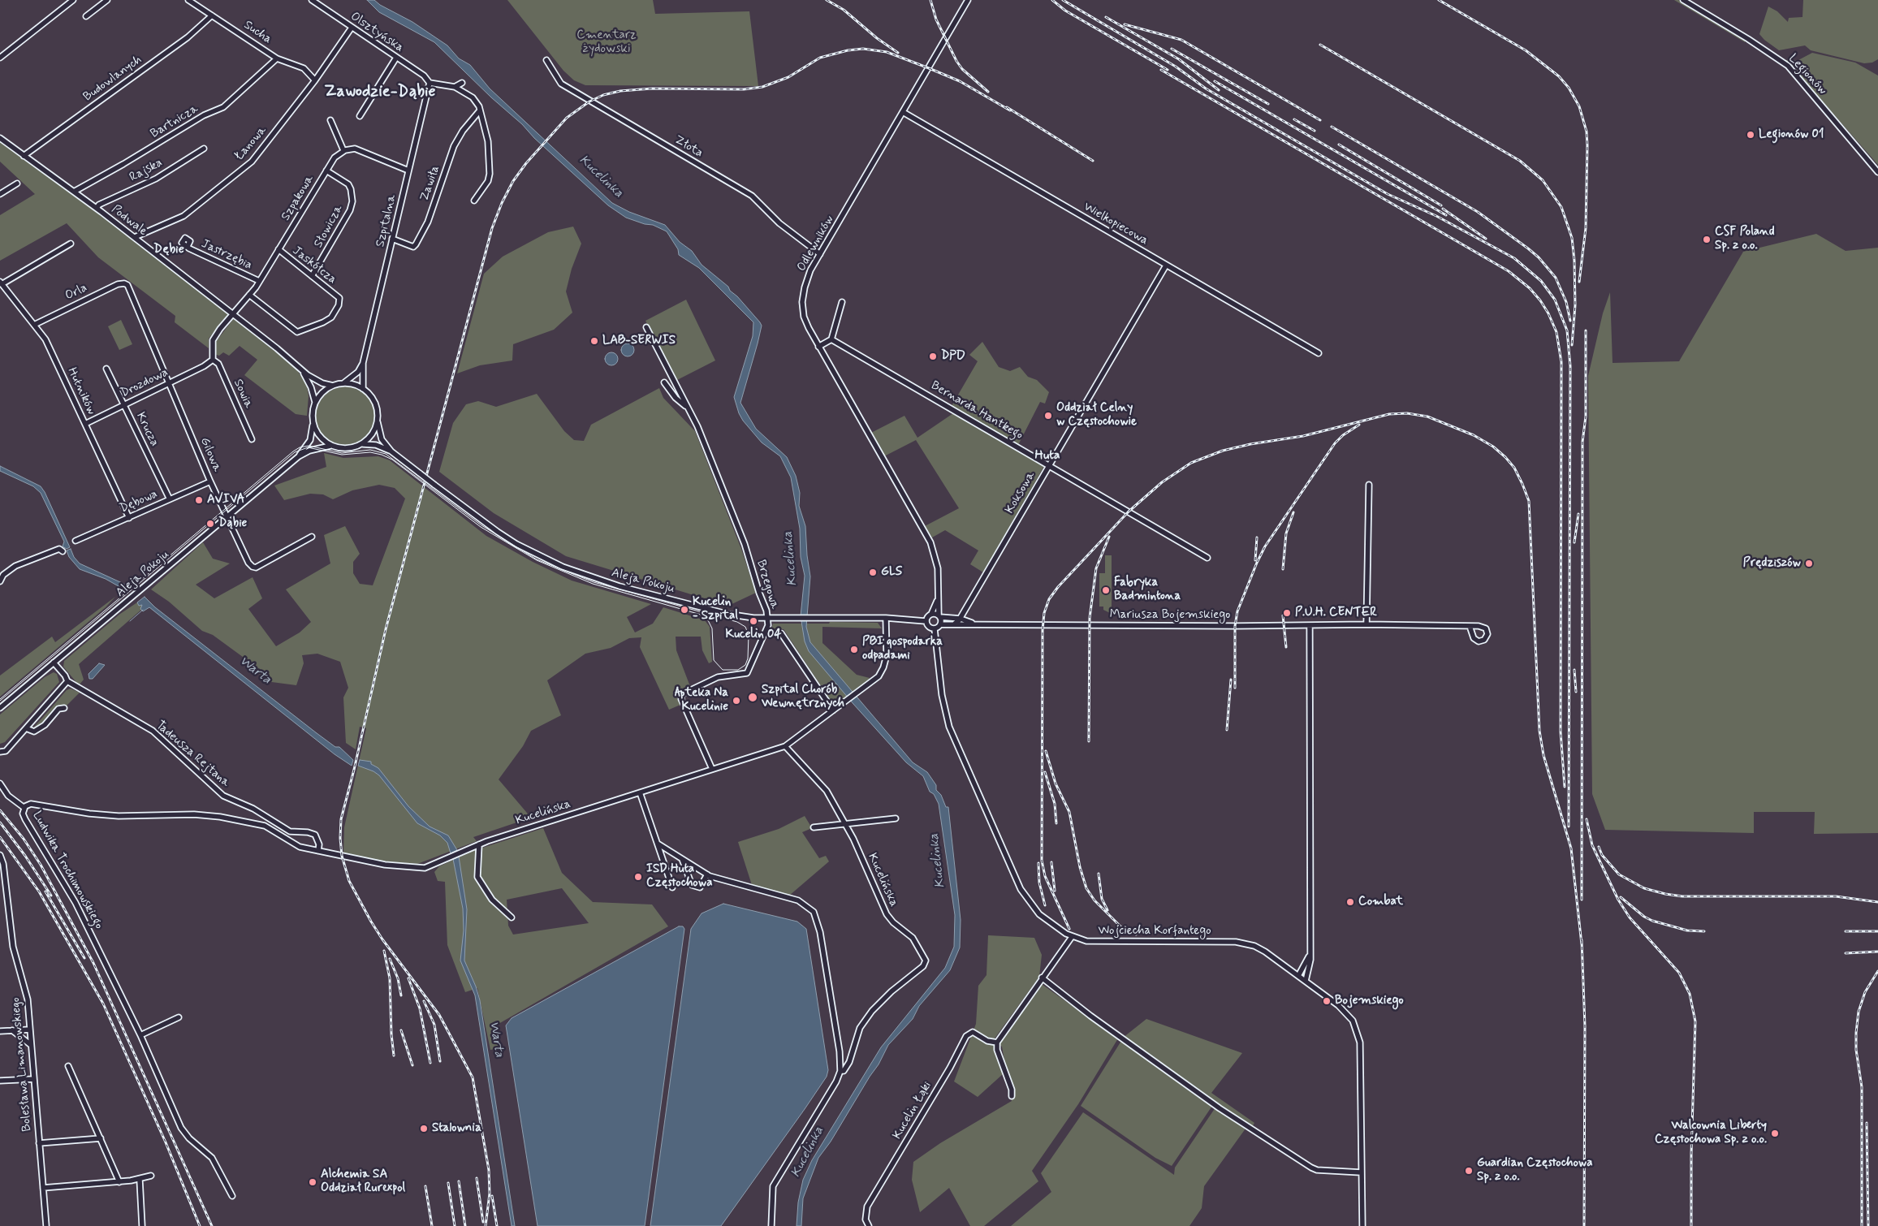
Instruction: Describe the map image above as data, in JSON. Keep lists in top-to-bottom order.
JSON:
{
  "streets": {
    "street": [
      "Sucha",
      "Olsztyńska",
      "Legionów",
      "Budowlanych",
      "Bartnicza",
      "Łanowa",
      "Złota",
      "Rajska",
      "Zawiła",
      "Szpakowa",
      "Podwale",
      "Szpitalna",
      "Wielkopiecowa",
      "Słowicza",
      "Odlewników",
      "Jastrzębia",
      "Jaskółcza",
      "Orla",
      "Drozdowa",
      "Hutników",
      "Sowia",
      "Bernarda Hantkego",
      "Krucza",
      "Gilowa",
      "Koksowa",
      "Dębowa",
      "Aleja Pokoju",
      "Brzegowa",
      "Mariusza Bojemskiego",
      "Tadeusza Rejtana",
      "Kucelińska",
      "Ludwika Trochimowskiego",
      "Wojciecha Korfantego",
      "Bolesława Limanowskiego",
      "Kucelin Łąki"
    ]
  },
  "crossings": [
    ["Sucha", "Budowlanych"],
    ["Sucha", "Bartnicza"],
    ["Sucha", "Łanowa"],
    ["Olsztyńska", "Łanowa"],
    ["Olsztyńska", "Szpitalna"],
    ["Budowlanych", "Podwale"],
    ["Bartnicza", "Podwale"],
    ["Łanowa", "Podwale"],
    ["Złota", "Odlewników"],
    ["Rajska", "Podwale"],
    ["Zawiła", "Szpitalna"],
    ["Szpakowa", "Podwale"],
    ["Szpakowa", "Słowicza"],
    ["Szpakowa", "Jastrzębia"],
    ["Szpakowa", "Jaskółcza"],
    ["Szpakowa", "Drozdowa"],
    ["Szpakowa", "Sowia"],
    ["Podwale", "Szpitalna"],
    ["Podwale", "Aleja Pokoju"],
    ["Szpitalna", "Aleja Pokoju"],
    ["Wielkopiecowa", "Odlewników"],
    ["Wielkopiecowa", "Koksowa"],
    ["Słowicza", "Jaskółcza"],
    ["Odlewników", "Aleja Pokoju"],
    ["Odlewników", "Mariusza Bojemskiego"],
    ["Odlewników", "Wojciecha Korfantego"],
    ["Orla", "Hutników"],
    ["Orla", "Gilowa"],
    ["Drozdowa", "Hutników"],
    ["Drozdowa", "Sowia"],
    ["Drozdowa", "Krucza"],
    ["Drozdowa", "Gilowa"],
    ["Hutników", "Dębowa"],
    ["Bernarda Hantkego", "Koksowa"],
    ["Krucza", "Dębowa"],
    ["Gilowa", "Dębowa"],
    ["Gilowa", "Aleja Pokoju"],
    ["Koksowa", "Mariusza Bojemskiego"],
    ["Aleja Pokoju", "Brzegowa"],
    ["Aleja Pokoju", "Mariusza Bojemskiego"],
    ["Aleja Pokoju", "Tadeusza Rejtana"],
    ["Aleja Pokoju", "Kucelińska"],
    ["Aleja Pokoju", "Wojciecha Korfantego"],
    ["Brzegowa", "Kucelińska"],
    ["Mariusza Bojemskiego", "Wojciecha Korfantego"],
    ["Tadeusza Rejtana", "Ludwika Trochimowskiego"],
    ["Kucelińska", "Ludwika Trochimowskiego"]
  ],
  "districts": ["Zawodzie-Dąbie", "Dębie", "Huta"],
  "water": ["Kucelinka", "Warta"],
  "parks": ["Cmentarz żydowski"],
  "places": [
    "Legionów 01",
    "CSF Poland Sp. z o.o.",
    "LAB-SERWIS",
    "DPD",
    "Oddział Celny w Częstochowie",
    "AVIVA",
    "Dąbie",
    "Prędziszów",
    "GLS",
    "Fabryka Badmintona",
    "Kucelin - Szpital",
    "P.U.H. CENTER",
    "Kucelin 04",
    "PBI gospodarka odpadami",
    "Szpital Chorób Wewnętrznych",
    "Apteka Na Kucelinie",
    "ISD Huta Częstochowa",
    "Combat",
    "Bojemskiego",
    "Stalownia",
    "Walcownia Liberty Częstochowa Sp. z o.o.",
    "Guardian Częstochowa Sp. z o.o.",
    "Alchemia SA Oddział Rurexpol"
  ]
}
